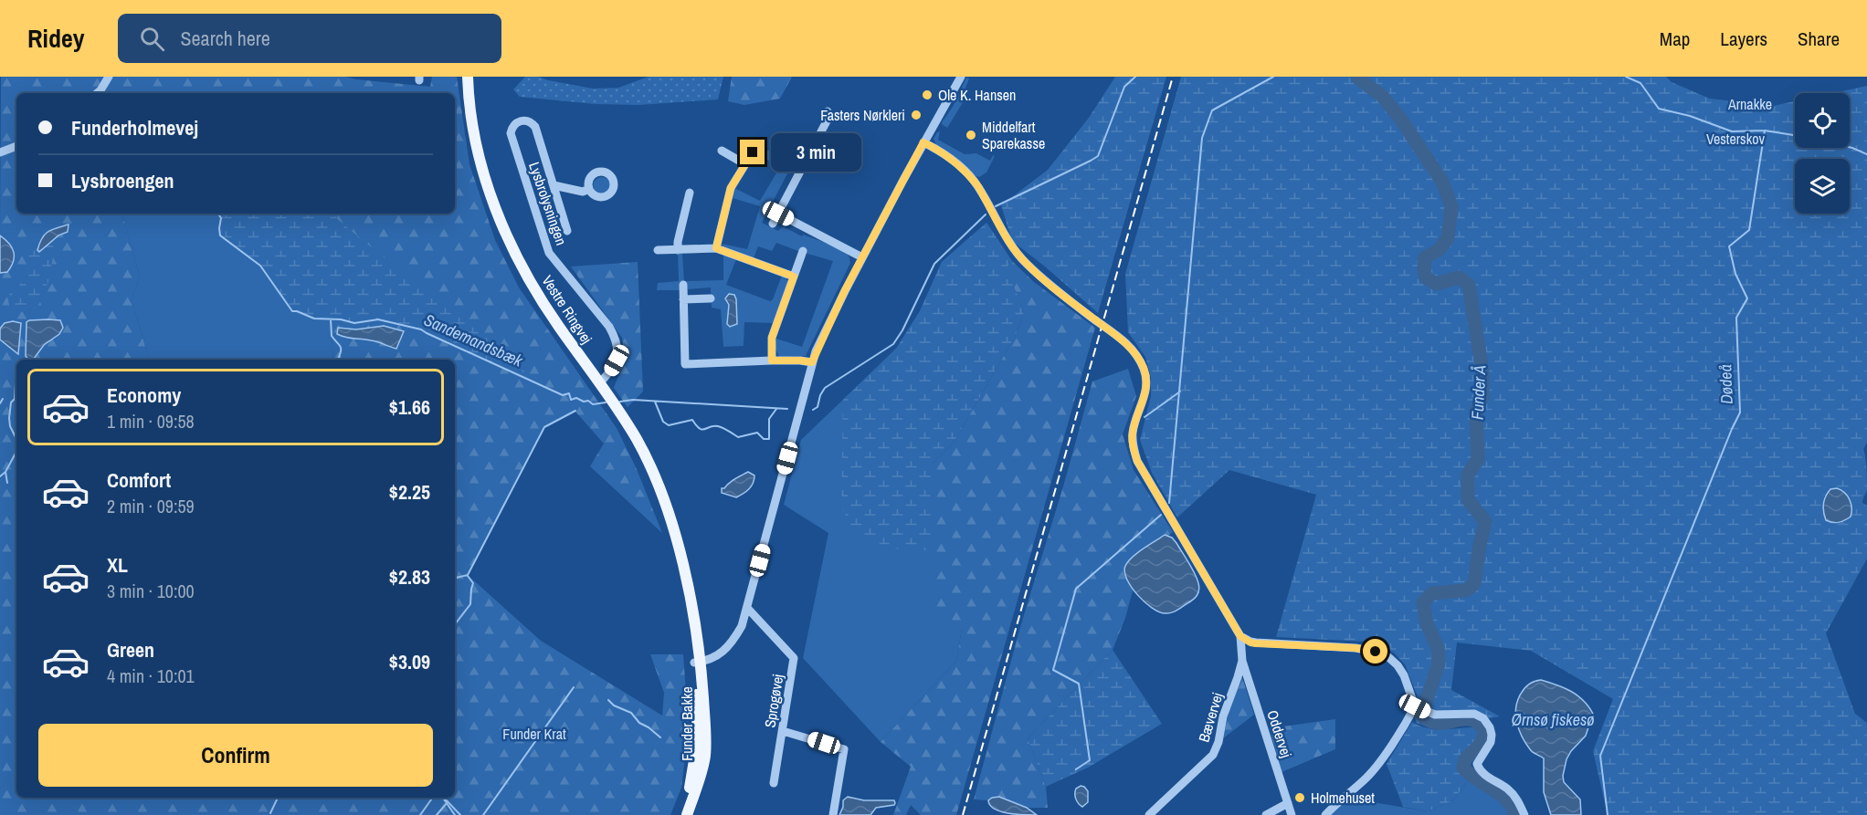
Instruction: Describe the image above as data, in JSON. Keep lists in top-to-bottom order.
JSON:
{
  "streets": {
    "main road": ["Vestre Ringvej", "Funder Bakke"],
    "street": [
      "Lysbrolysningen",
      "Sprogøvej",
      "Bævervej",
      "Oddervej"
    ]
  },
  "crossings": [
    ["Lysbrolysningen", "Vestre Ringvej"],
    ["Vestre Ringvej", "Funder Bakke"],
    ["Bævervej", "Oddervej"]
  ],
  "water": [
    "Sandemandsbæk",
    "Dødeå",
    "Funder Å",
    "Ørnsø fiskesø"
  ],
  "parks": ["Arnakke", "Vesterskov", "Funder Krat"],
  "places": [
    "Ole K. Hansen",
    "Fasters Nørkleri",
    "Middelfart Sparekasse",
    "Holmehuset"
  ],
  "page": {
    "header": "Ridey",
    "search": "Search here",
    "nav": ["Map", "Layers", "Share"],
    "banner": ["Funderholmevej", "Lysbroengen"],
    "bubble": "3 min",
    "list": [
      {
        "name": "Economy",
        "note": "1 min · 09:58",
        "value": "$1.66"
      },
      {
        "name": "Comfort",
        "note": "2 min · 09:59",
        "value": "$2.25"
      },
      {
        "name": "XL",
        "note": "3 min · 10:00",
        "value": "$2.83"
      },
      {
        "name": "Green",
        "note": "4 min · 10:01",
        "value": "$3.09"
      }
    ],
    "buttons": "Confirm"
  }
}
